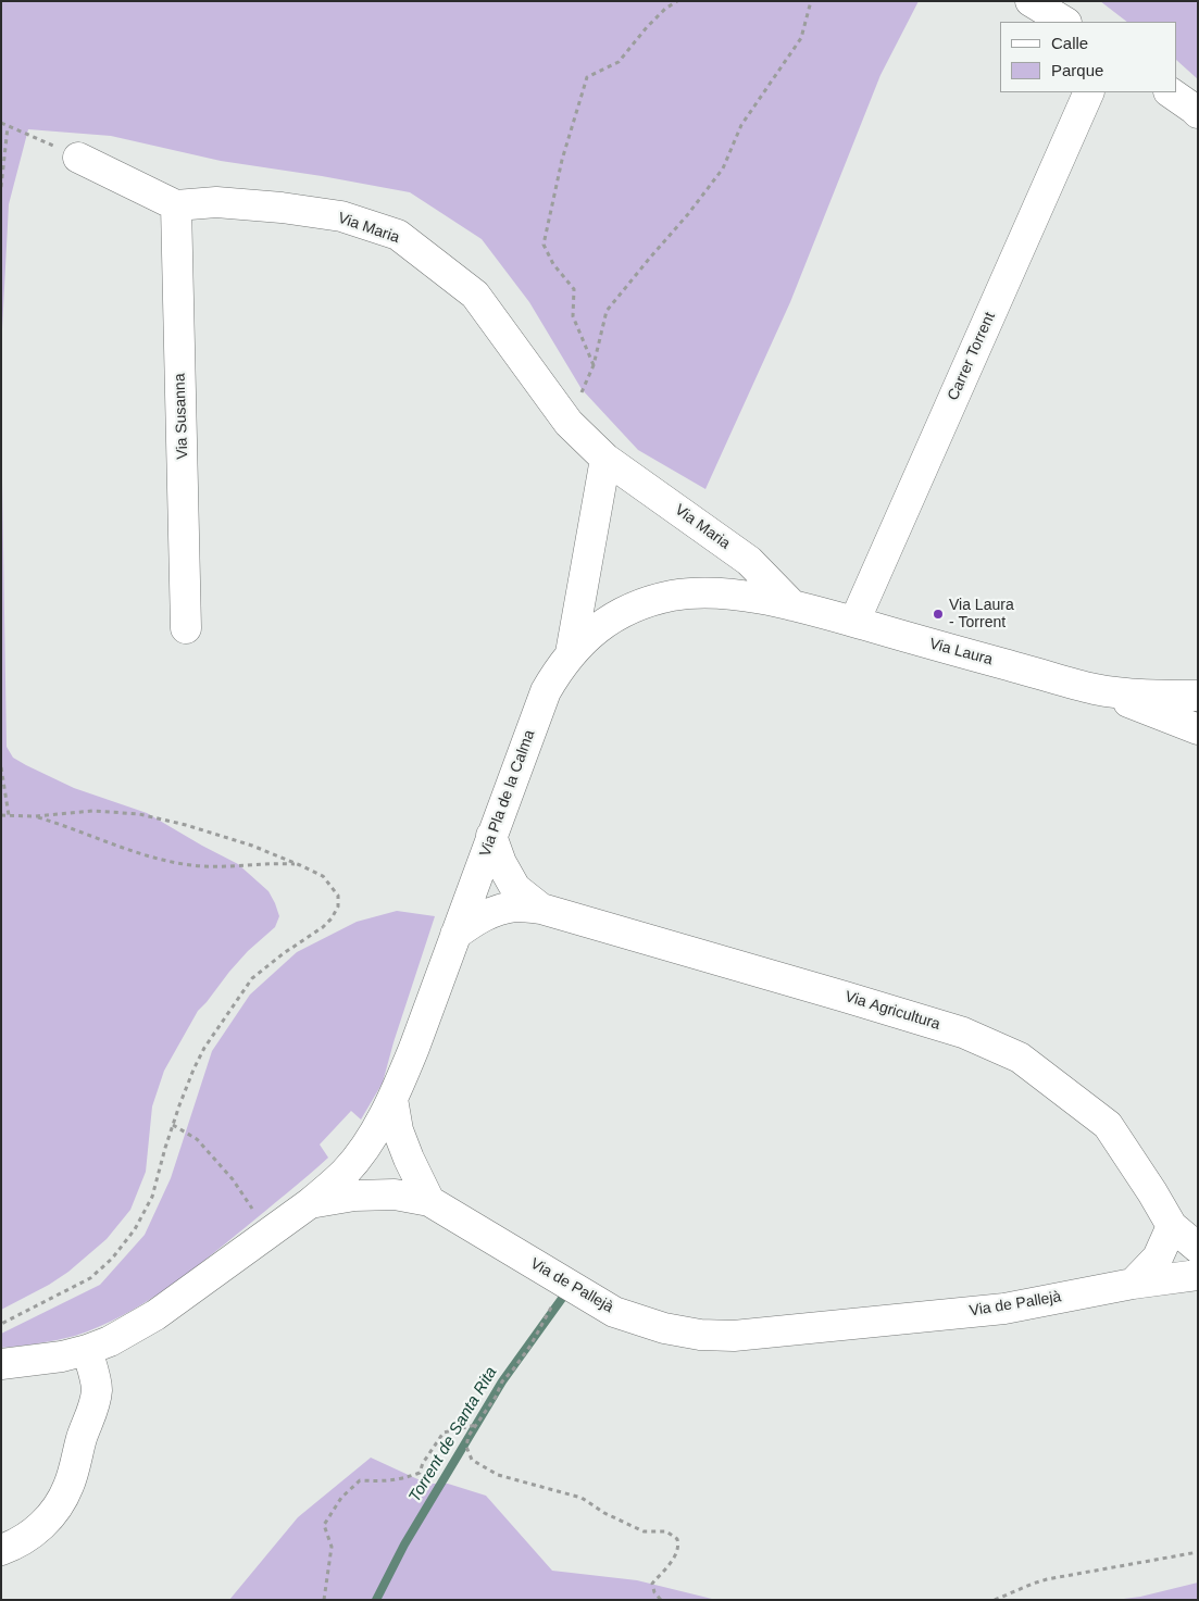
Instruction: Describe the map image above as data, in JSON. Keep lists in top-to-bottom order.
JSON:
{
  "streets": {
    "street": [
      "Via Maria",
      "Carrer Torrent",
      "Via Susanna",
      "Via Laura",
      "Via Pla de la Calma",
      "Via Agricultura",
      "Via de Pallejà"
    ]
  },
  "crossings": [
    ["Via Maria", "Via Susanna"],
    ["Via Maria", "Via Laura"],
    ["Carrer Torrent", "Via Laura"],
    ["Via Laura", "Via Pla de la Calma"],
    ["Via Pla de la Calma", "Via Agricultura"],
    ["Via Pla de la Calma", "Via de Pallejà"]
  ],
  "water": ["Torrent de Santa Rita"],
  "places": ["Via Laura - Torrent"],
  "legend": ["Calle", "Parque"]
}
